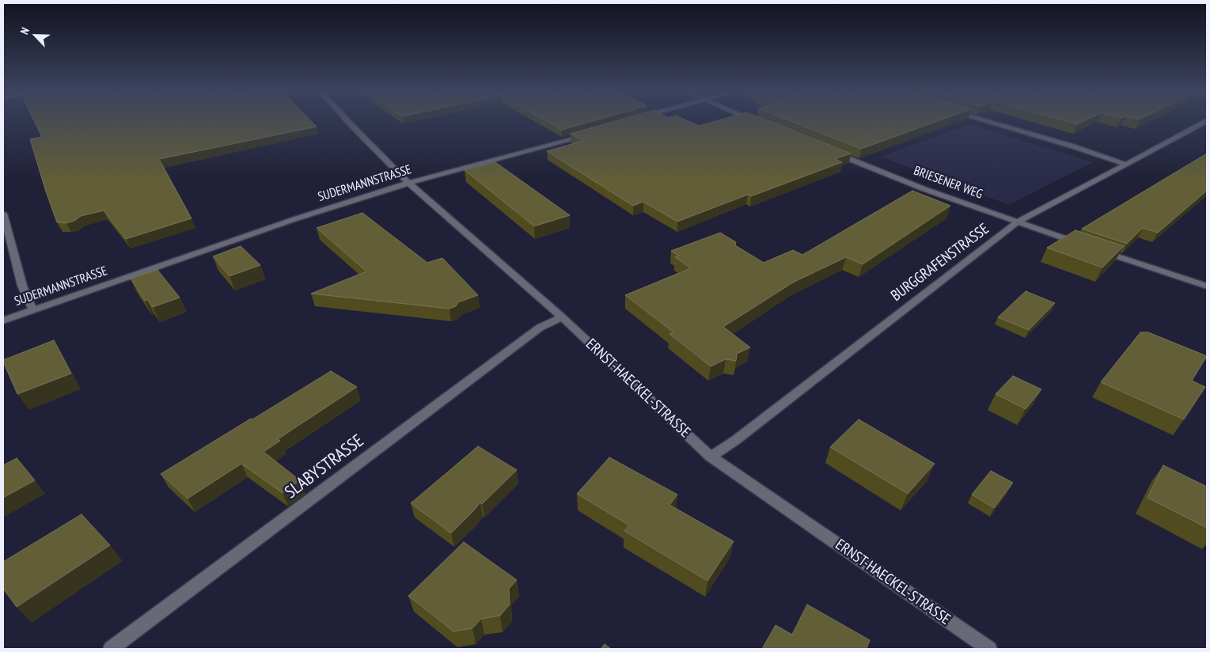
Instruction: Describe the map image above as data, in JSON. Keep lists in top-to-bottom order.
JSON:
{
  "streets": {
    "street": [
      "BRIESENER WEG",
      "SUDERMANNSTRASSE",
      "BURGGRAFENSTRASSE",
      "ERNST-HAECKEL-STRASSE",
      "SLABYSTRASSE"
    ]
  },
  "crossings": [
    ["BRIESENER WEG", "BURGGRAFENSTRASSE"],
    ["SUDERMANNSTRASSE", "ERNST-HAECKEL-STRASSE"],
    ["BURGGRAFENSTRASSE", "ERNST-HAECKEL-STRASSE"],
    ["ERNST-HAECKEL-STRASSE", "SLABYSTRASSE"]
  ],
  "north": "top left"
}
